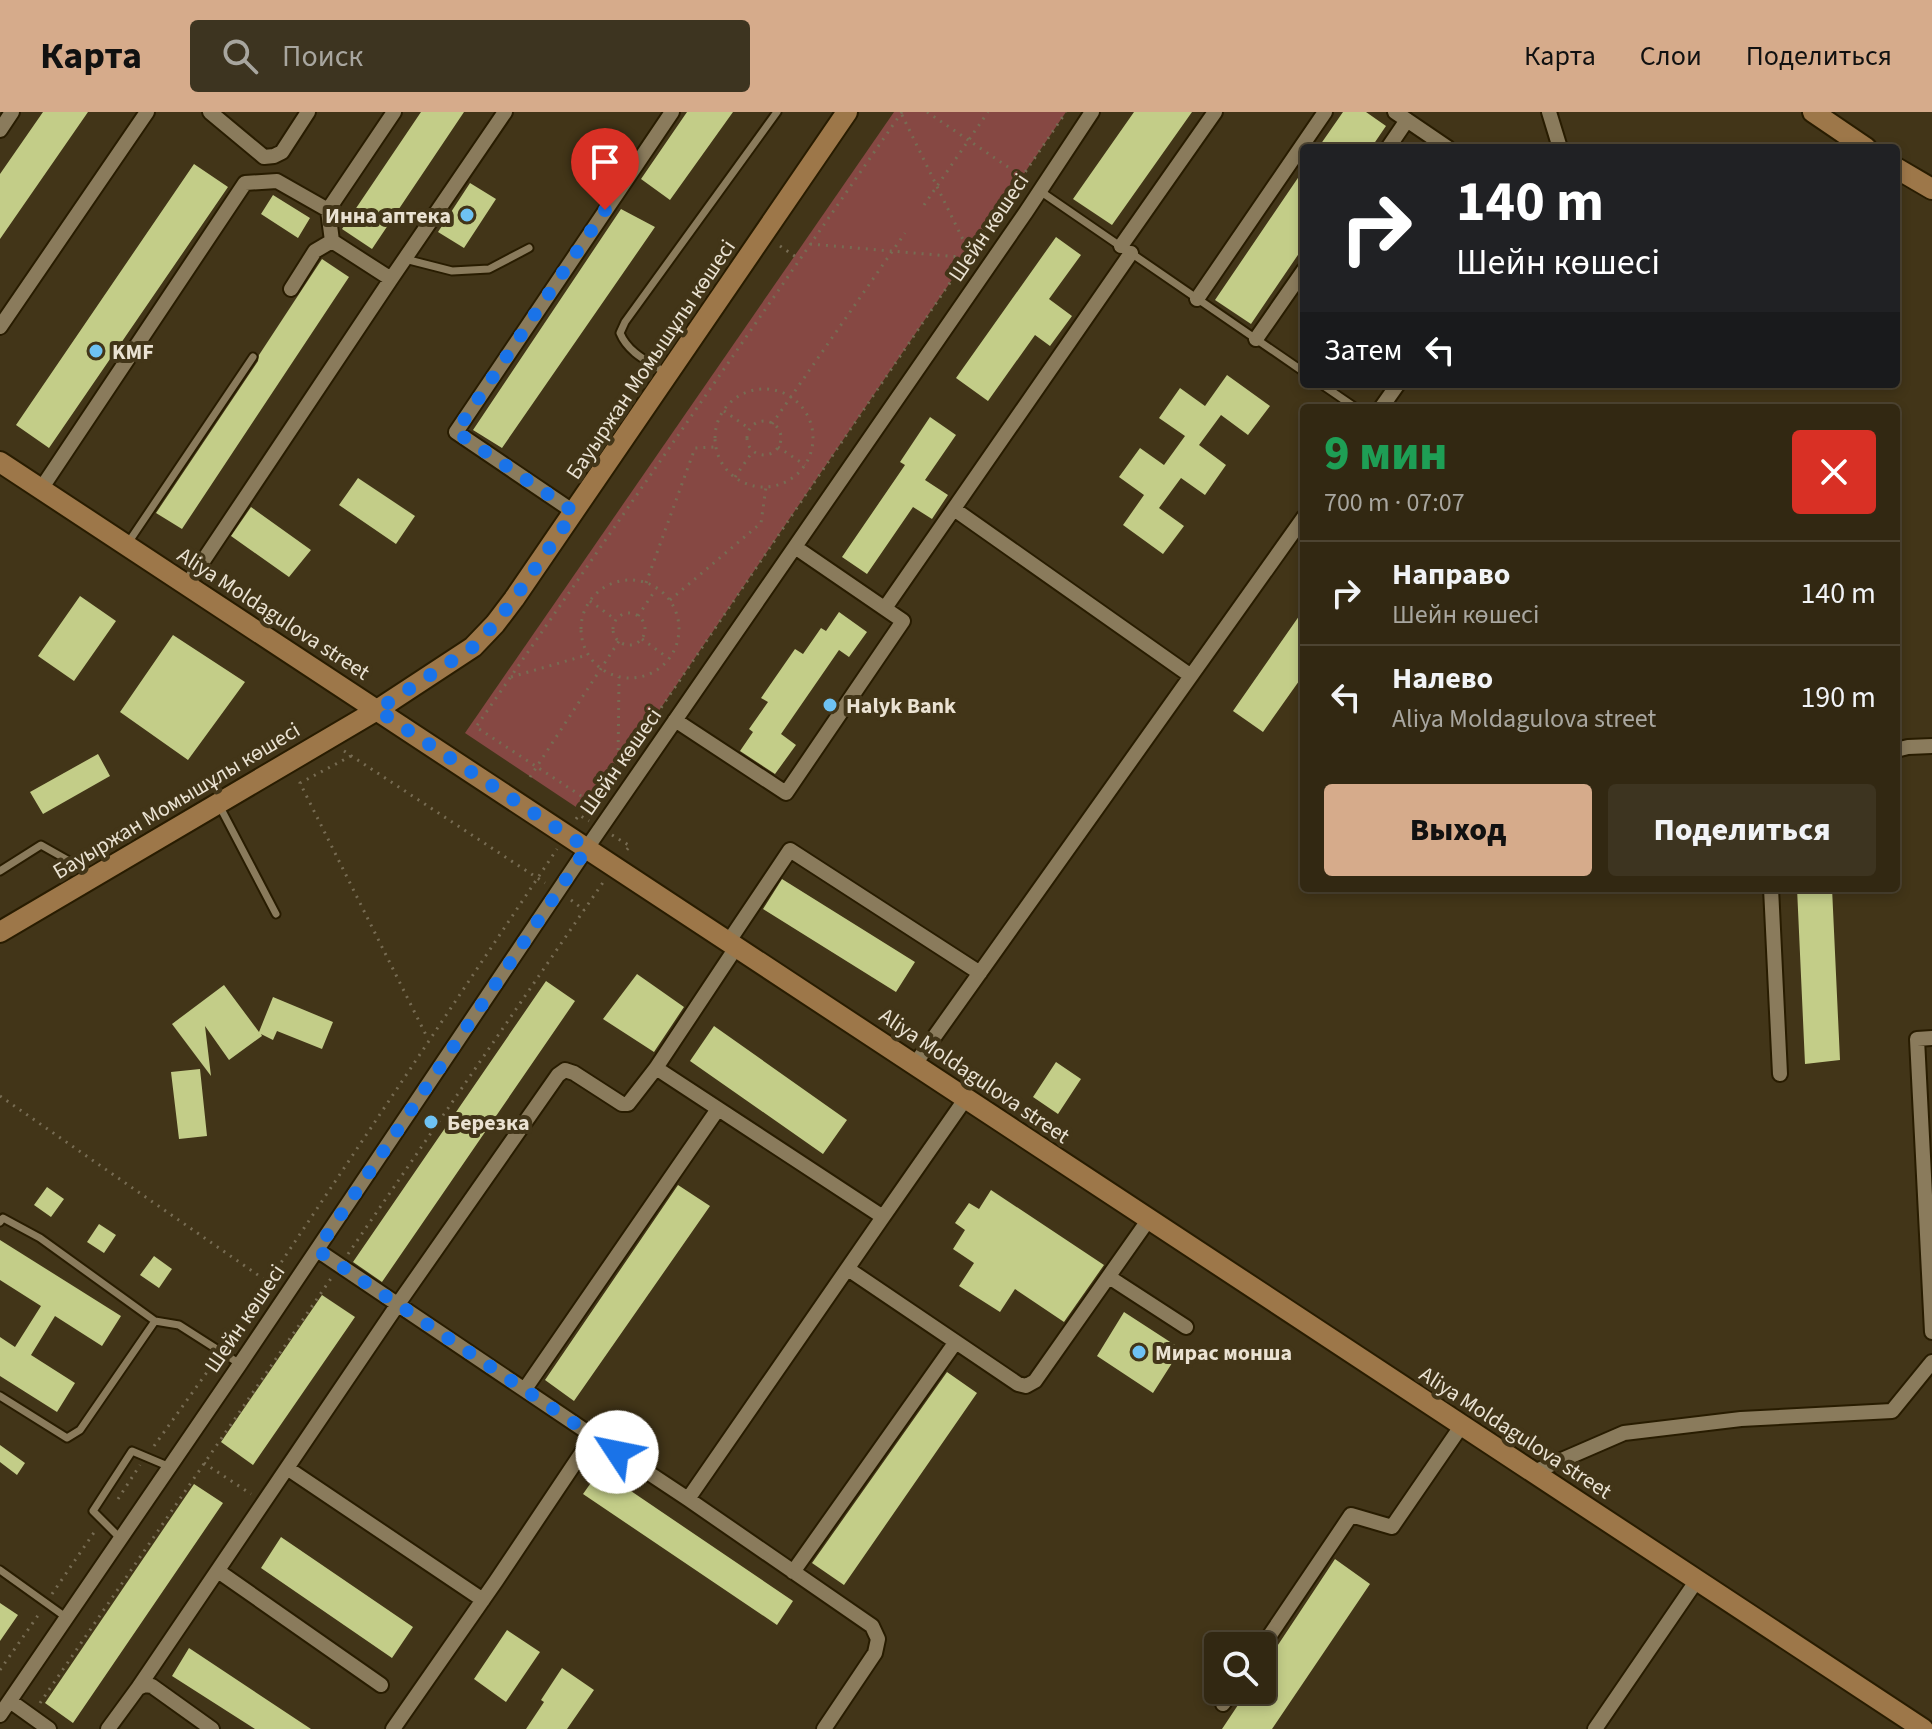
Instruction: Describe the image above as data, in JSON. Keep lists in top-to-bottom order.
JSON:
{
  "streets": {
    "street": ["Шейн көшесі", "Бауыржан Момышұлы көшесі", "Aliya Moldagulova street"]
  },
  "crossings": [
    ["Шейн көшесі", "Aliya Moldagulova street"],
    ["Бауыржан Момышұлы көшесі", "Aliya Moldagulova street"]
  ],
  "places": [
    "Инна аптека",
    "KMF",
    "Halyk Bank",
    "Березка",
    "Мирас монша"
  ],
  "page": {
    "header": "Карта",
    "search": "Поиск",
    "nav": ["Карта", "Слои", "Поделиться"],
    "turn": ["140 m", "Шейн көшесі"],
    "then": "Затем",
    "heading": ["9 мин", "700 m · 07:07"],
    "list": [
      {
        "name": "Направо",
        "note": "Шейн көшесі",
        "value": "140 m"
      },
      {
        "name": "Налево",
        "note": "Aliya Moldagulova street",
        "value": "190 m"
      }
    ],
    "buttons": ["Выход", "Поделиться"]
  }
}
